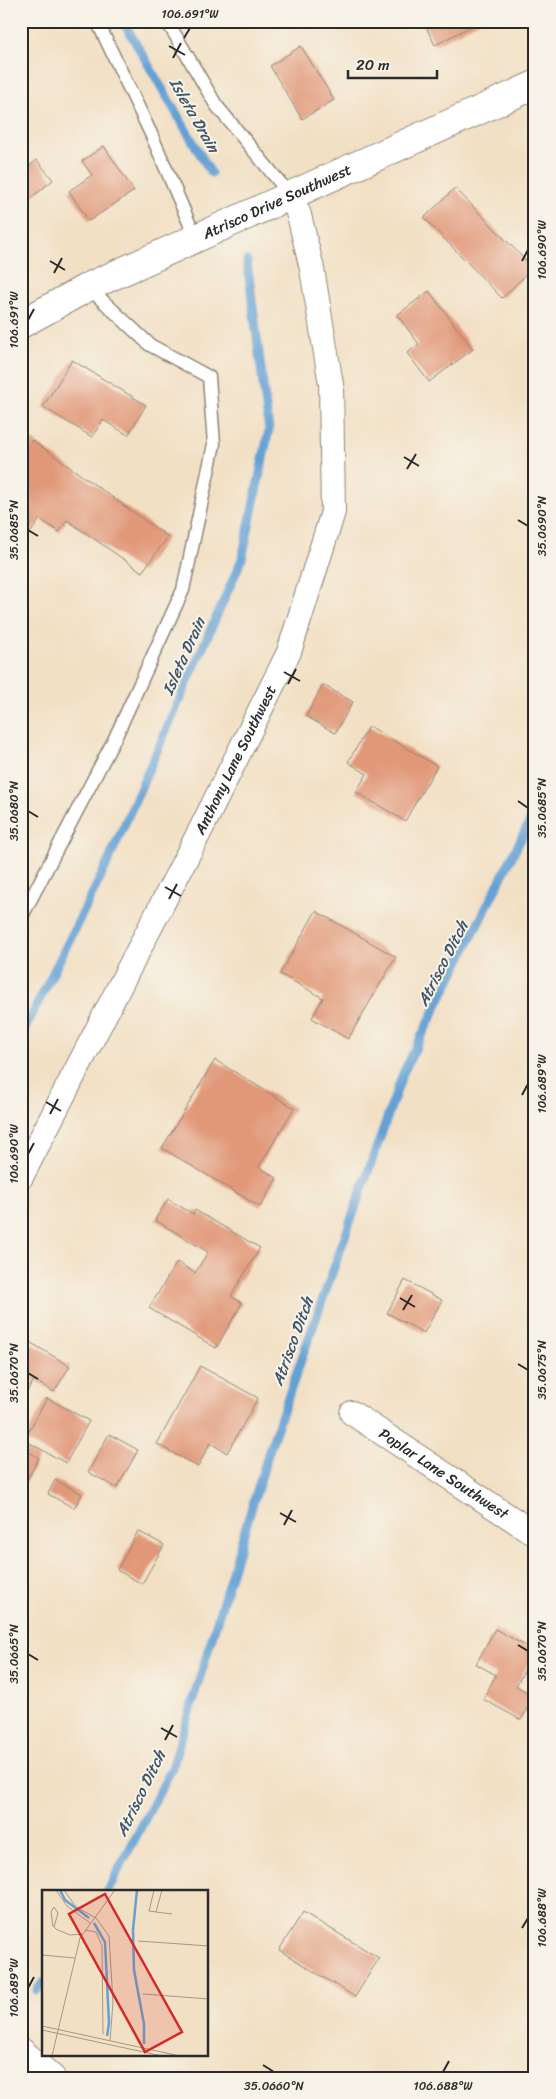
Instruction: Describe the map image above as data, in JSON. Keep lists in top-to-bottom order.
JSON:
{
  "streets": {
    "street": ["Atrisco Drive Southwest", "Anthony Lane Southwest", "Poplar Lane Southwest"]
  },
  "crossings": [
    ["Atrisco Drive Southwest", "Anthony Lane Southwest"]
  ],
  "water": ["Isleta Drain", "Atrisco Ditch"],
  "scale_bar": "20 m",
  "coordinates": [
    "106.691°W",
    "106.690°W",
    "35.0690°N",
    "35.0685°N",
    "35.0680°N",
    "106.689°W",
    "35.0675°N",
    "35.0670°N",
    "35.0665°N",
    "106.688°W",
    "35.0660°N"
  ]
}
